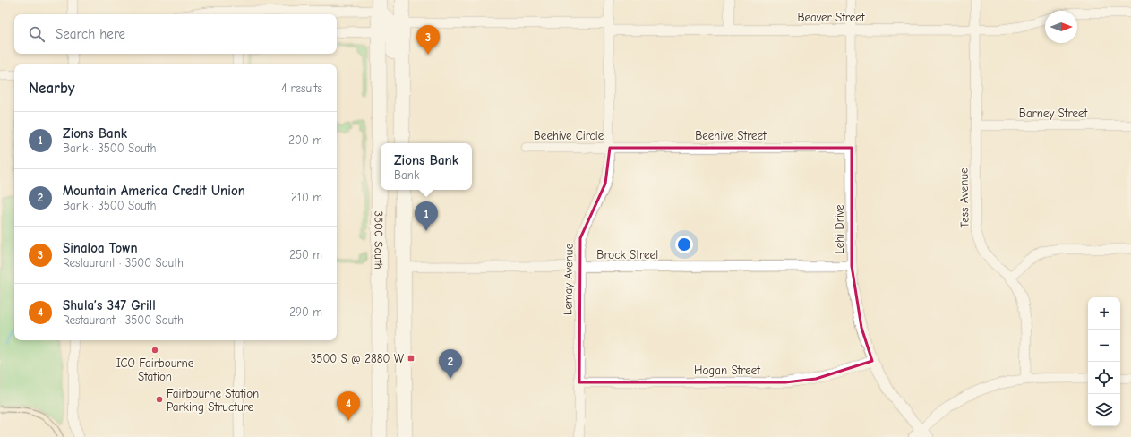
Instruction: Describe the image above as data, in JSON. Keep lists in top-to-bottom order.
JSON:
{
  "streets": {
    "main road": ["3500 South"],
    "street": [
      "Beaver Street",
      "Barney Street",
      "Beehive Circle",
      "Beehive Street",
      "Tess Avenue",
      "Lehi Drive",
      "Brock Street",
      "Lemay Avenue",
      "Hogan Street"
    ]
  },
  "crossings": [
    ["Beaver Street", "Tess Avenue"],
    ["Beaver Street", "Lehi Drive"],
    ["Beaver Street", "3500 South"],
    ["Beaver Street", "Lemay Avenue"],
    ["Barney Street", "Tess Avenue"],
    ["Beehive Circle", "Beehive Street"],
    ["Beehive Circle", "Lemay Avenue"],
    ["Beehive Street", "Lehi Drive"],
    ["Beehive Street", "Lemay Avenue"],
    ["Lehi Drive", "Brock Street"],
    ["Lehi Drive", "Hogan Street"],
    ["3500 South", "Brock Street"],
    ["Brock Street", "Lemay Avenue"],
    ["Lemay Avenue", "Hogan Street"]
  ],
  "places": {
    "other": ["ICO Fairbourne Station", "Fairbourne Station Parking Structure"],
    "transit": ["3500 S @ 2880 W"]
  },
  "north": "right",
  "page": {
    "search": "Search here",
    "pins": [
      "3",
      "1",
      "2",
      "4"
    ],
    "heading": ["Nearby", "4 results"],
    "list": [
      {
        "mark": "1",
        "name": "Zions Bank",
        "note": "Bank · 3500 South",
        "value": "200 m"
      },
      {
        "mark": "2",
        "name": "Mountain America Credit Union",
        "note": "Bank · 3500 South",
        "value": "210 m"
      },
      {
        "mark": "3",
        "name": "Sinaloa Town",
        "note": "Restaurant · 3500 South",
        "value": "250 m"
      },
      {
        "mark": "4",
        "name": "Shula’s 347 Grill",
        "note": "Restaurant · 3500 South",
        "value": "290 m"
      }
    ],
    "popup": ["Zions Bank", "Bank"],
    "map_buttons": ["+", "−"]
  }
}
